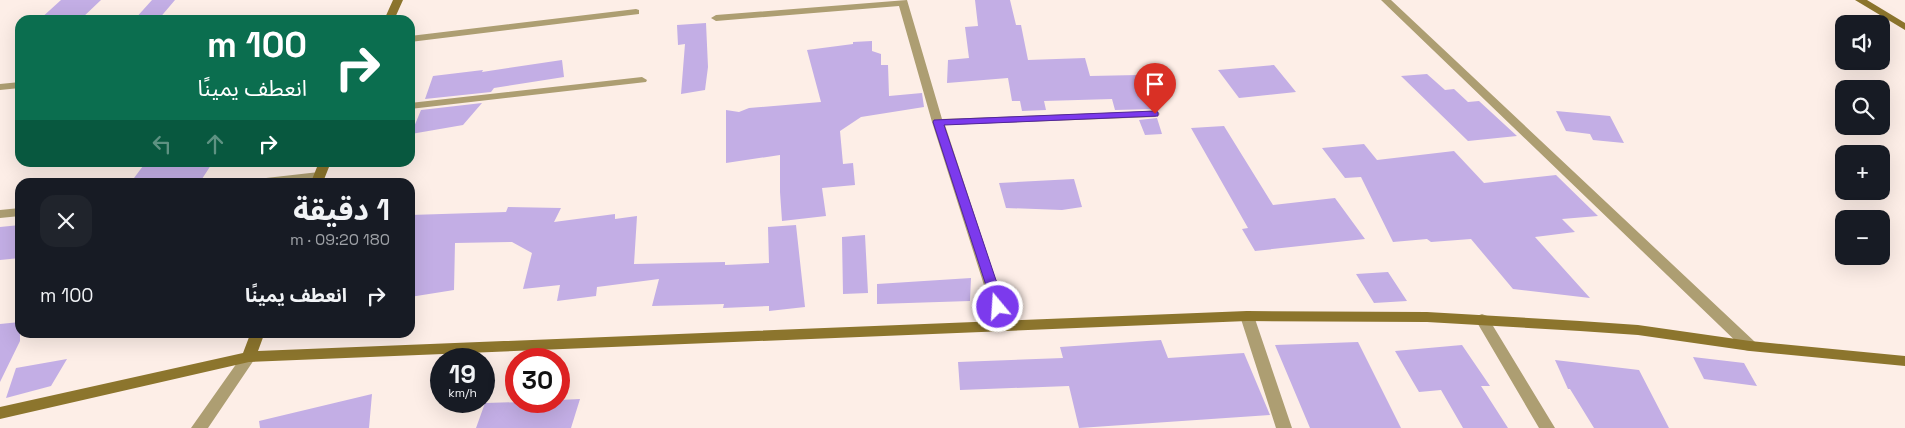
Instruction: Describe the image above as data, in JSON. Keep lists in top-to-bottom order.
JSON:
{
  "page": {
    "map_buttons": ["+", "−"],
    "turn": ["100 m", "انعطف يمينًا"],
    "heading": ["1 دقيقة", "180 m · 09:20"],
    "list": [
      {
        "name": "انعطف يمينًا",
        "value": "100 m"
      }
    ],
    "speed": "19 km/h",
    "limit": "30"
  }
}
